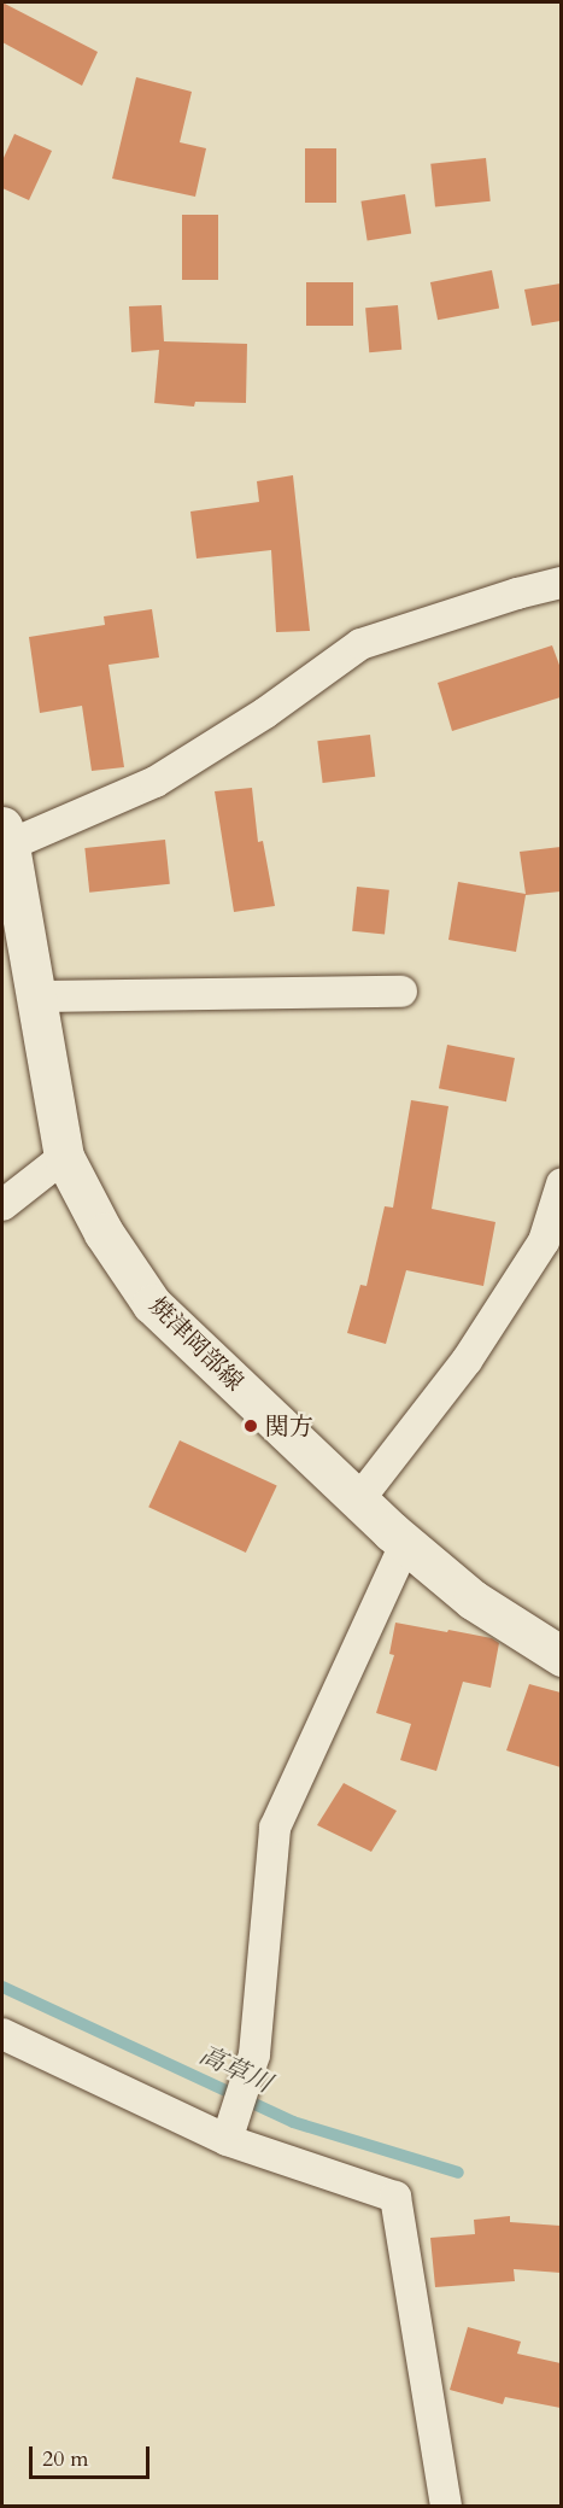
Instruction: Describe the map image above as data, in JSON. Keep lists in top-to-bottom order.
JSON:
{
  "streets": {
    "main road": ["焼津岡部線"]
  },
  "water": ["高草川"],
  "places": ["関方"],
  "scale_bar": "20 m"
}
